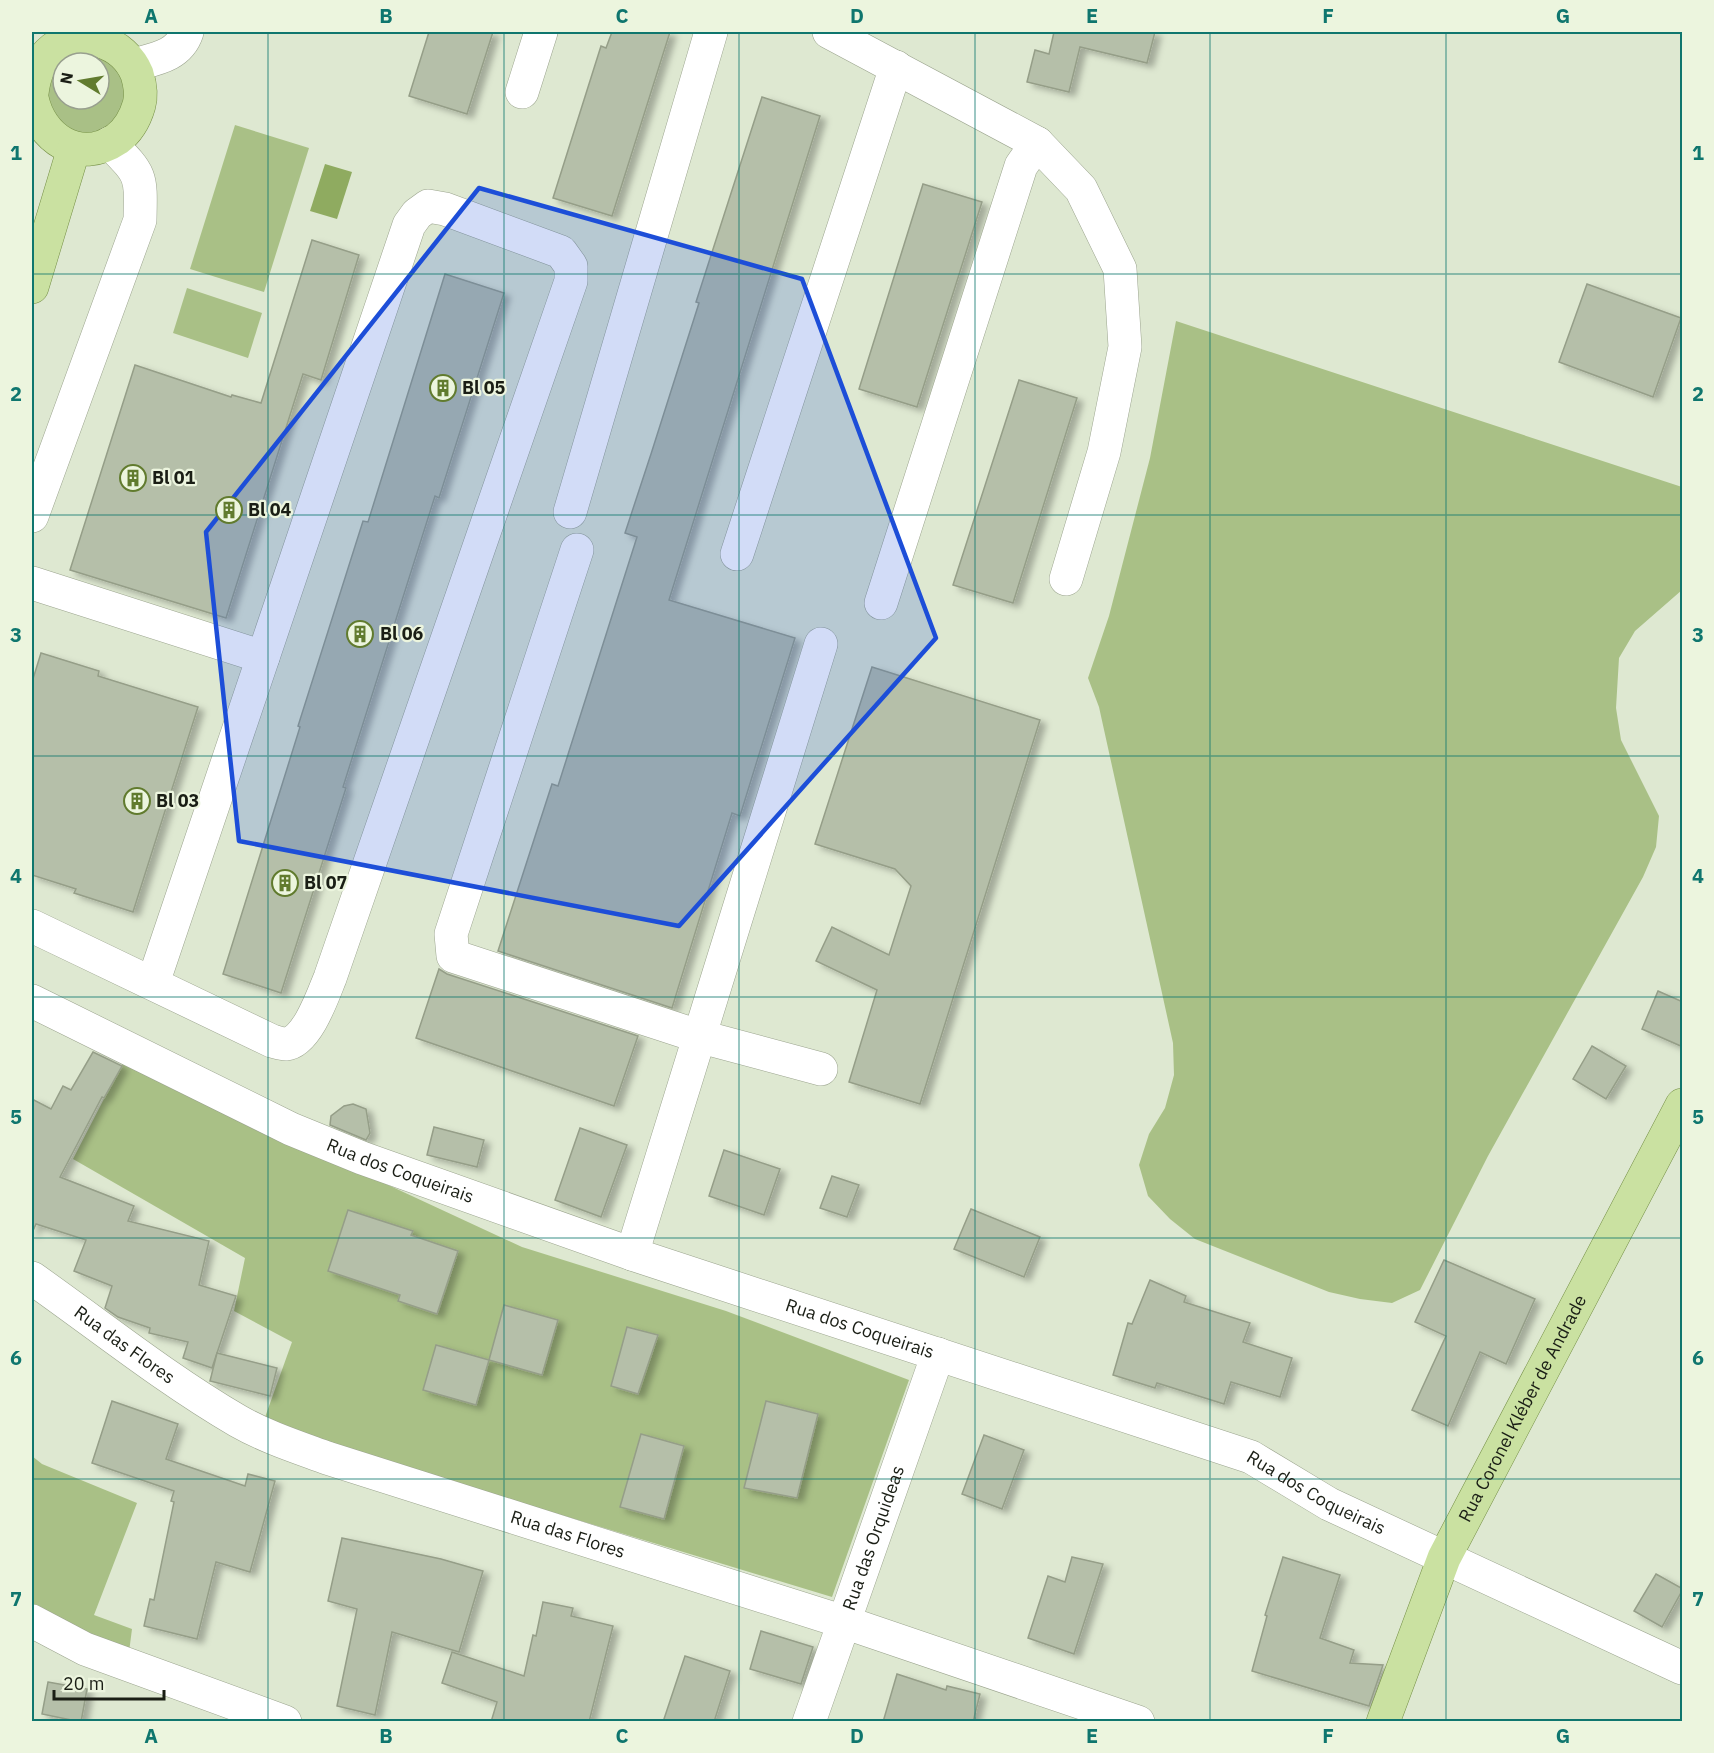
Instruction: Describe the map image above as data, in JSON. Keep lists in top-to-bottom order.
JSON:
{
  "streets": {
    "main road": ["Rua Coronel Kléber de Andrade"],
    "street": ["Rua dos Coqueirais", "Rua das Flores", "Rua das Orquideas"]
  },
  "crossings": [
    ["Rua dos Coqueirais", "Rua Coronel Kléber de Andrade"],
    ["Rua dos Coqueirais", "Rua das Orquideas"],
    ["Rua das Flores", "Rua das Orquideas"]
  ],
  "places": {
    "building": [
      "Bl 05",
      "Bl 01",
      "Bl 04",
      "Bl 06",
      "Bl 03",
      "Bl 07"
    ]
  },
  "scale_bar": "20 m",
  "north": "left",
  "grid": {
    "columns": [
      "A",
      "B",
      "C",
      "D",
      "E",
      "F",
      "G"
    ],
    "rows": [
      "1",
      "2",
      "3",
      "4",
      "5",
      "6",
      "7"
    ]
  }
}
